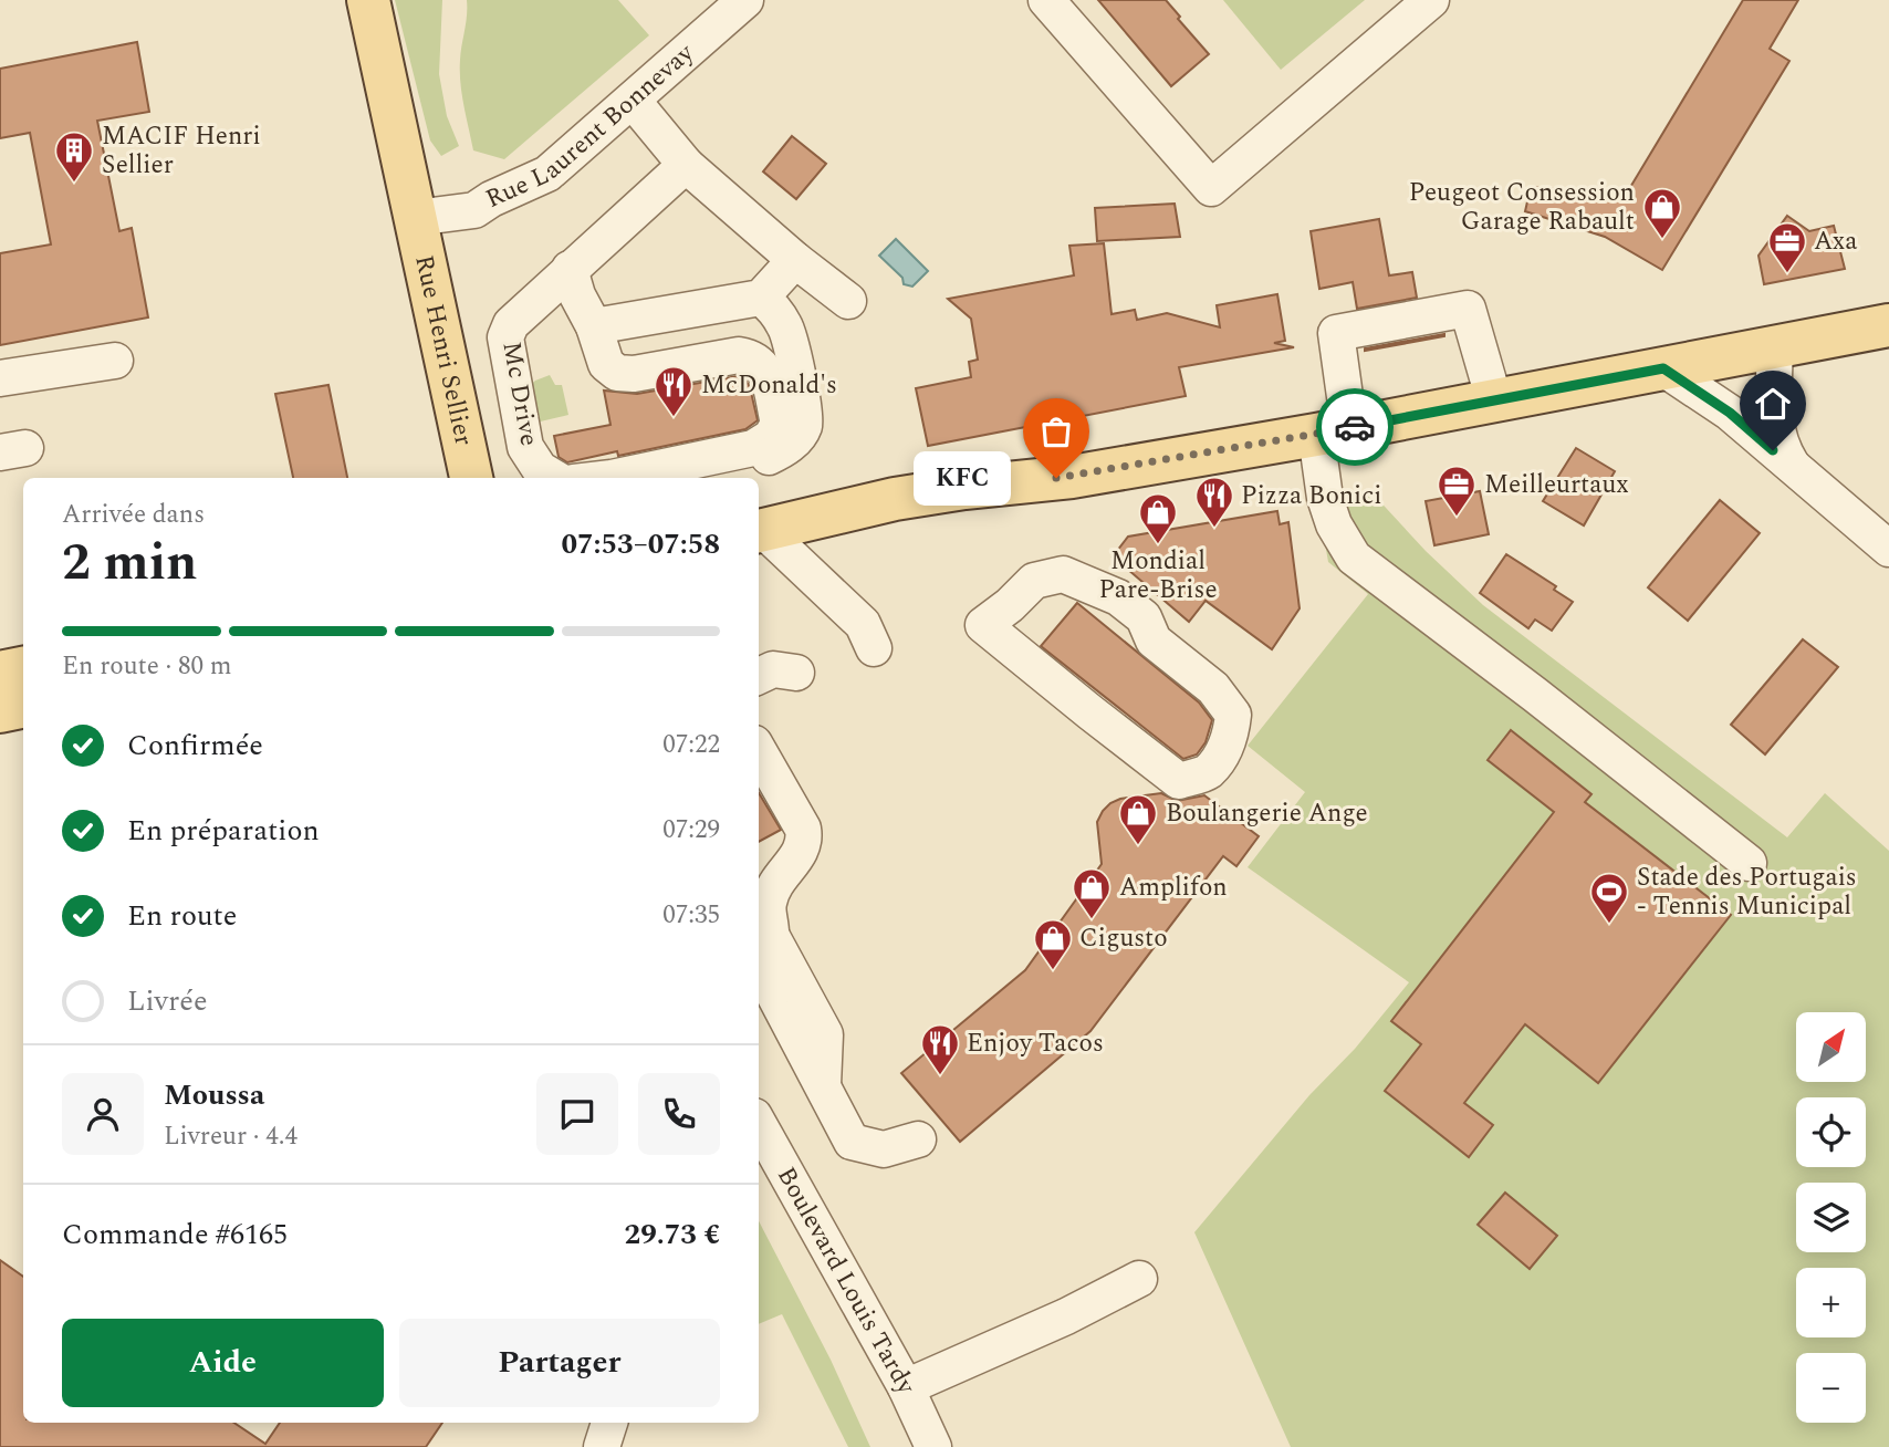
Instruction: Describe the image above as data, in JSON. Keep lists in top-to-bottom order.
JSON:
{
  "streets": {
    "main road": ["Rue Henri Sellier"],
    "street": ["Rue Laurent Bonnevay", "Mc Drive", "Boulevard Louis Tardy"]
  },
  "crossings": [
    ["Rue Laurent Bonnevay", "Rue Henri Sellier"]
  ],
  "places": {
    "building": ["MACIF Henri Sellier"],
    "shop": [
      "Peugeot Consession Garage Rabault",
      "Mondial Pare-Brise",
      "Boulangerie Ange",
      "Amplifon",
      "Cigusto"
    ],
    "office": ["Axa", "Meilleurtaux"],
    "restaurant": ["McDonald's", "Pizza Bonici", "Enjoy Tacos"],
    "other": ["KFC"],
    "sports": ["Stade des Portugais - Tennis Municipal"]
  },
  "north": "top right",
  "page": {
    "bubble": "KFC",
    "heading": ["2 min", "Arrivée dans", "07:53–07:58"],
    "panel": [
      "Moussa",
      "Livreur · 4.4",
      "Commande #6165",
      "29.73 €"
    ],
    "bar": "En route · 80 m",
    "list": [
      ["Confirmée", "07:22"],
      ["En préparation", "07:29"],
      ["En route", "07:35"],
      "Livrée"
    ],
    "map_buttons": ["+", "−"],
    "buttons": ["Aide", "Partager"]
  }
}
